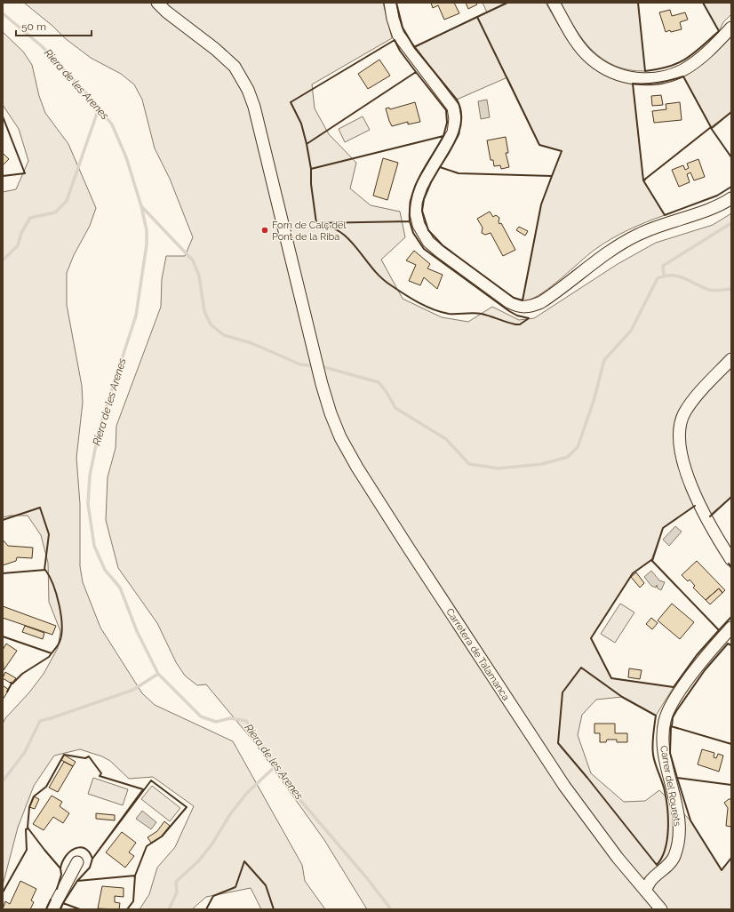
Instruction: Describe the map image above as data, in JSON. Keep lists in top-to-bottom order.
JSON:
{
  "streets": {
    "street": ["Carretera de Talamanca", "Carrer del Rourets"]
  },
  "crossings": [
    ["Carretera de Talamanca", "Carrer del Rourets"]
  ],
  "water": ["Riera de les Arenes"],
  "places": ["Forn de Calç del Pont de la Riba"],
  "scale_bar": "50 m"
}
